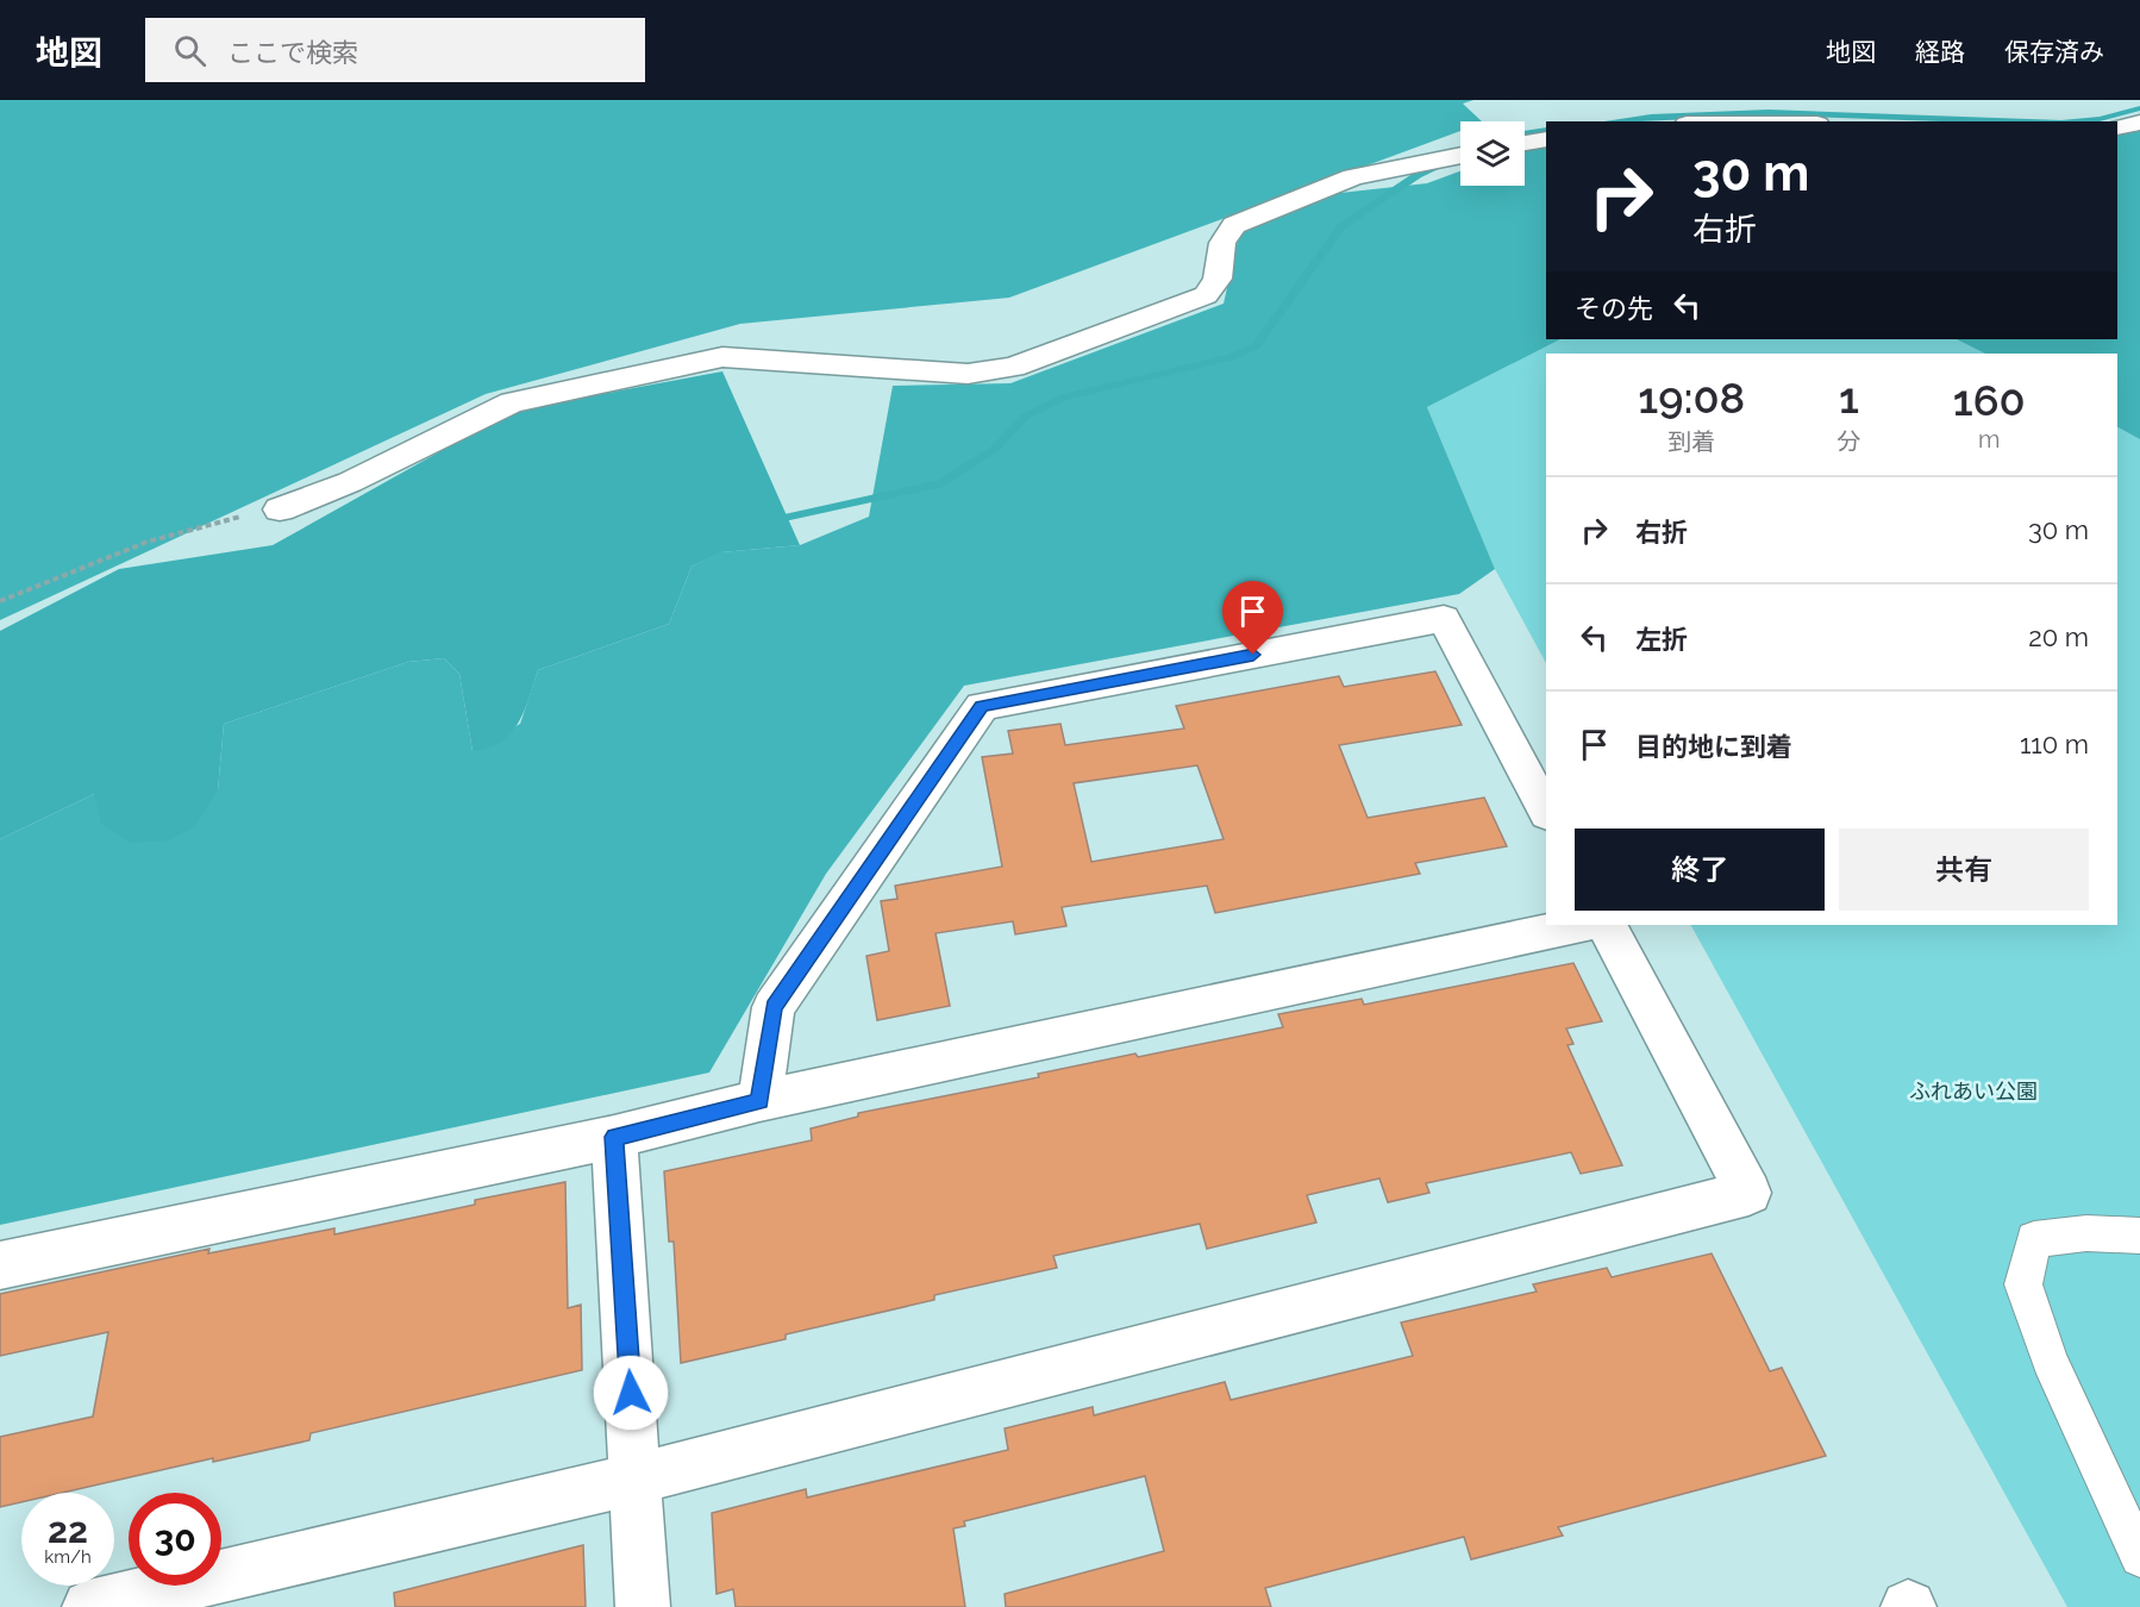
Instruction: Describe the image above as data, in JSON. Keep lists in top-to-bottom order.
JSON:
{
  "parks": ["ふれあい公園"],
  "page": {
    "header": "地図",
    "search": "ここで検索",
    "nav": ["地図", "経路", "保存済み"],
    "turn": ["30 m", "右折"],
    "then": "その先",
    "eta": [
      "19:08",
      "到着",
      "1",
      "分",
      "160",
      "m"
    ],
    "list": [
      {
        "name": "右折",
        "value": "30 m"
      },
      {
        "name": "左折",
        "value": "20 m"
      },
      {
        "name": "目的地に到着",
        "value": "110 m"
      }
    ],
    "buttons": ["終了", "共有"],
    "speed": "22 km/h",
    "limit": "30"
  }
}
